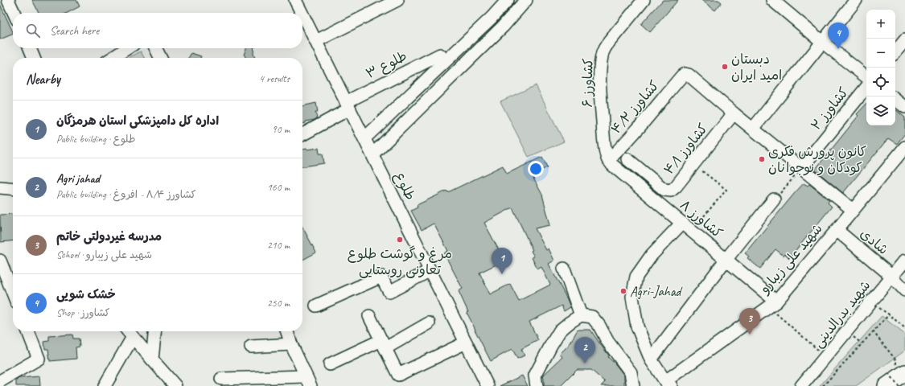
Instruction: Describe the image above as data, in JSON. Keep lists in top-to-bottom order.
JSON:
{
  "streets": {
    "street": [
      "طلوع ۳",
      "کشاورز ۶",
      "کشاورز ۴/۲",
      "کشاورز ۲",
      "کشاورز ۴/۱",
      "طلوع",
      "کشاورز ۸",
      "شادی",
      "شهید علی زیبارو",
      "شهید بدرالدینی"
    ]
  },
  "crossings": [
    ["طلوع ۳", "طلوع"],
    ["کشاورز ۶", "کشاورز ۴/۲"],
    ["کشاورز ۶", "کشاورز ۸"],
    ["کشاورز ۴/۲", "کشاورز ۴/۱"],
    ["کشاورز ۴/۲", "کشاورز ۸"],
    ["کشاورز ۸", "شهید علی زیبارو"],
    ["شادی", "شهید علی زیبارو"],
    ["شادی", "شهید بدرالدینی"]
  ],
  "places": [
    "دبستان امید ایران",
    "کانون پرورش فکری کودکان و نوجوانان",
    "مرغ و گوشت طلوع تعاونی روستایی",
    "Agri-Jahad"
  ],
  "page": {
    "map_buttons": ["+", "−"],
    "search": "Search here",
    "pins": [
      "4",
      "1",
      "3",
      "2"
    ],
    "heading": ["Nearby", "4 results"],
    "list": [
      {
        "mark": "1",
        "name": "اداره کل دامپزشکی استان هرمزگان",
        "note": "Public building · طلوع",
        "value": "90 m"
      },
      {
        "mark": "2",
        "name": "Agri jahad",
        "note": "Public building · کشاورز ۸/۴ - افروغ",
        "value": "160 m"
      },
      {
        "mark": "3",
        "name": "مدرسه غیردولتی خاتم",
        "note": "School · شهید علی زیبارو",
        "value": "210 m"
      },
      {
        "mark": "4",
        "name": "خشک شویی",
        "note": "Shop · کشاورز",
        "value": "250 m"
      }
    ]
  }
}
